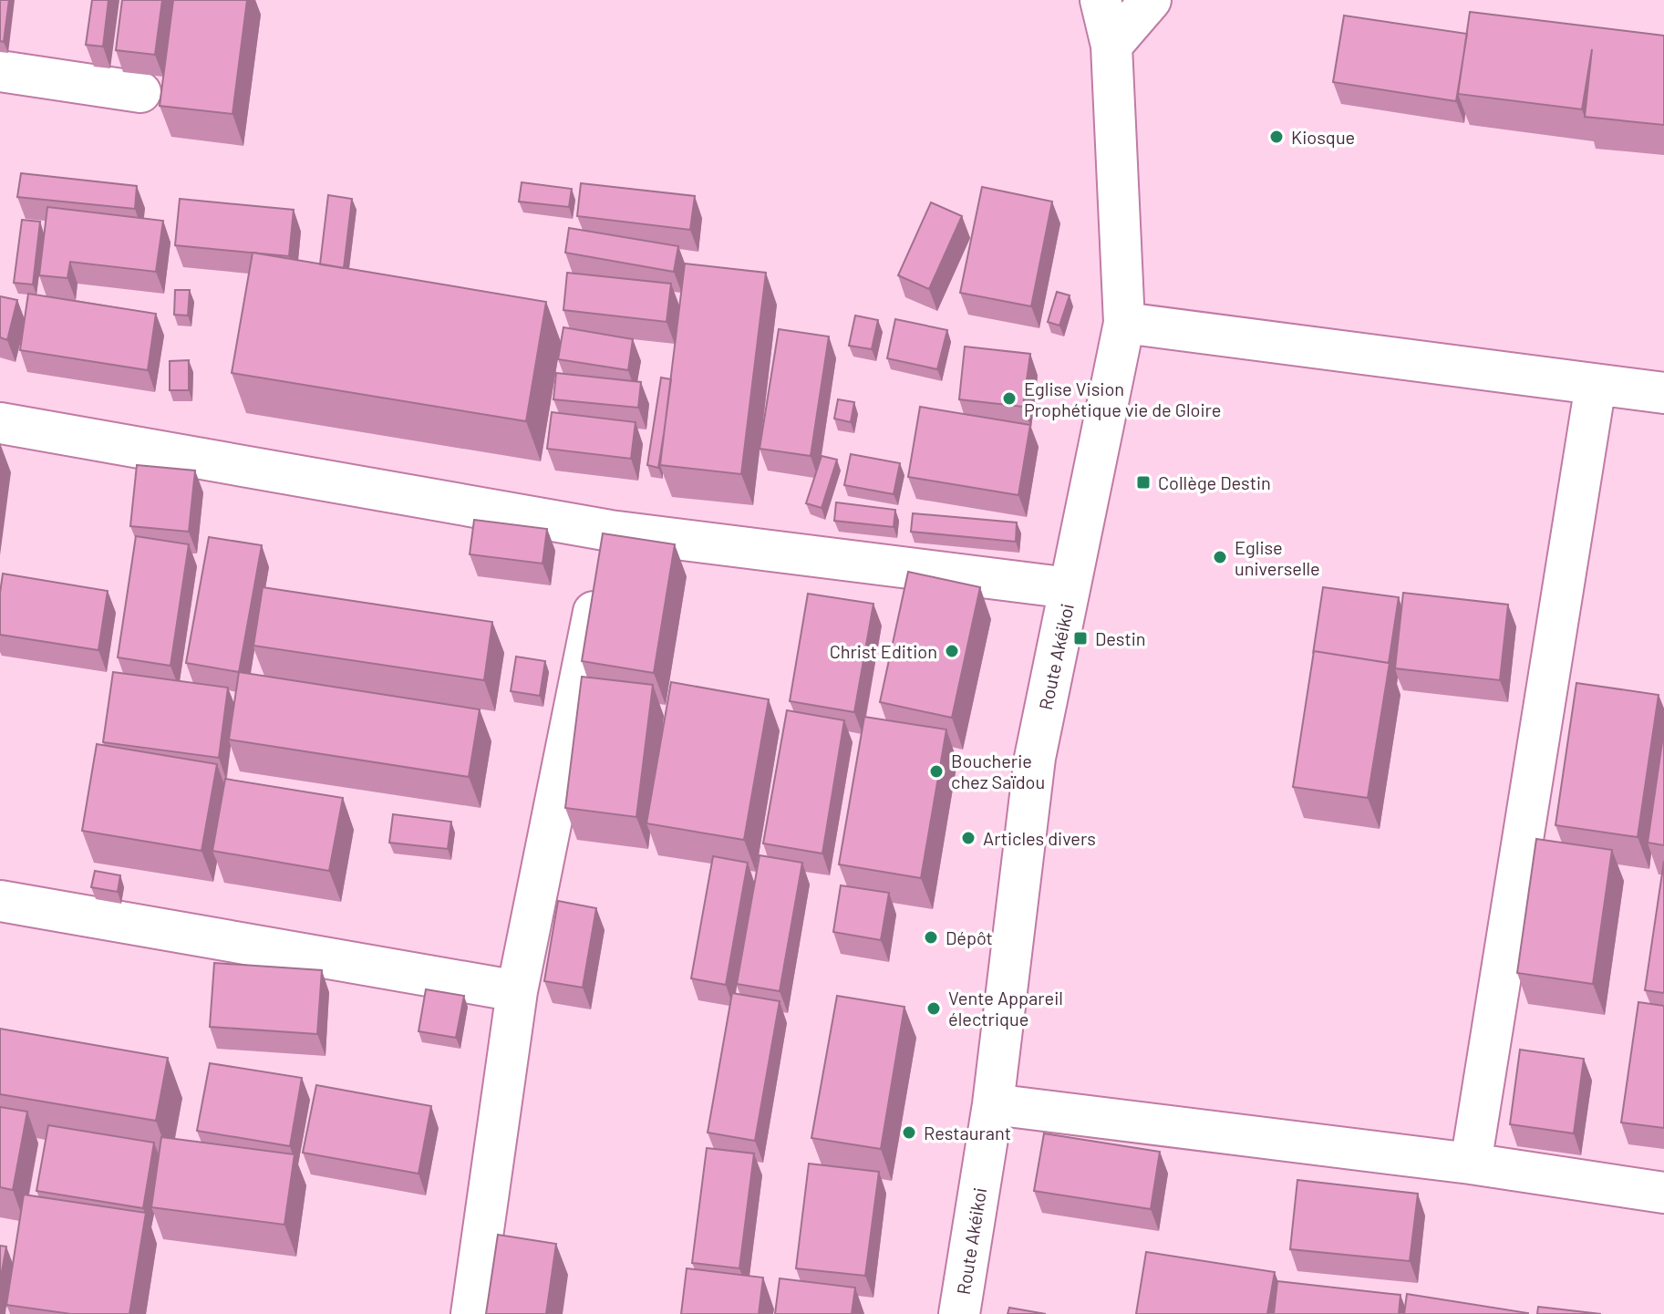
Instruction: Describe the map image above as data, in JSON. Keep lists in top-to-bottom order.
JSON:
{
  "streets": {
    "street": ["Route Akéikoi"]
  },
  "places": {
    "other": [
      "Kiosque",
      "Eglise Vision Prophétique vie de Gloire",
      "Eglise universelle",
      "Christ Edition",
      "Boucherie chez Saïdou",
      "Articles divers",
      "Dépôt",
      "Vente Appareil électrique",
      "Restaurant"
    ],
    "transit": ["Collège Destin", "Destin"]
  }
}
